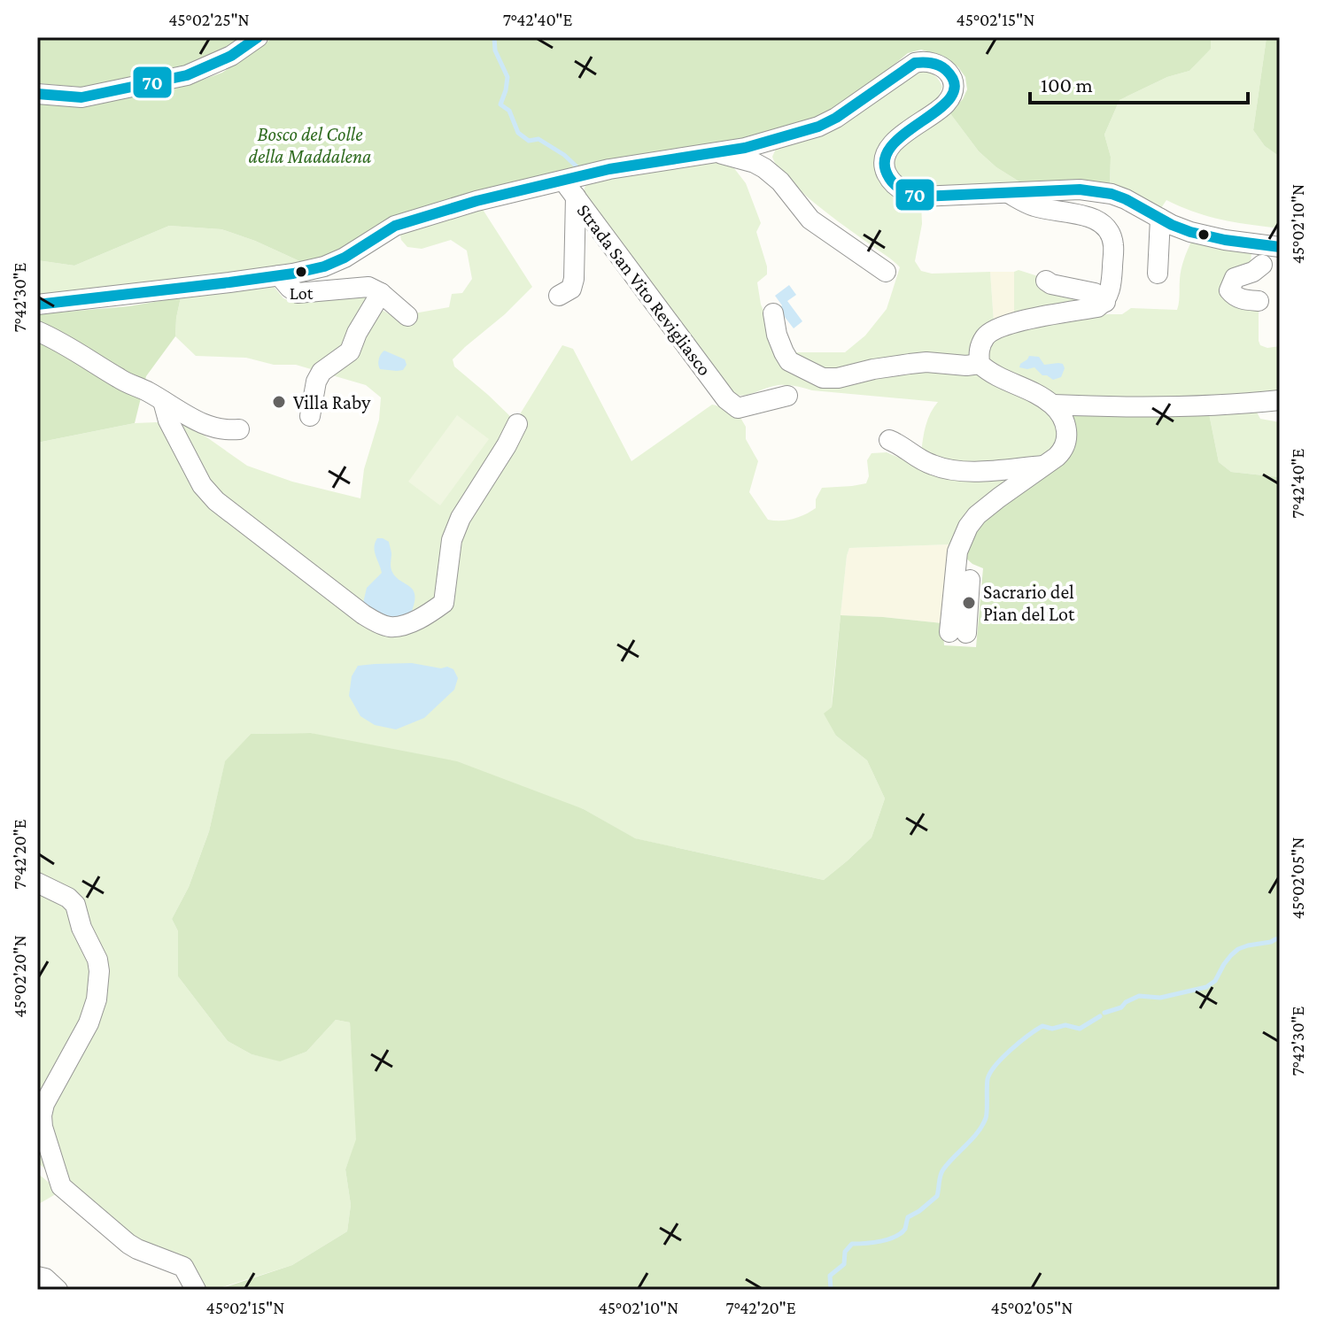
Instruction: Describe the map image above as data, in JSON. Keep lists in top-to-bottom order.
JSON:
{
  "streets": {
    "street": ["Strada San Vito Revigliasco"]
  },
  "parks": ["Bosco del Colle della Maddalena"],
  "places": ["Lot", "Villa Raby", "Sacrario del Pian del Lot"],
  "lines": ["transit line 70"],
  "scale_bar": "100 m",
  "coordinates": [
    "45°02'25\"N",
    "7°42'40\"E",
    "45°02'15\"N",
    "45°02'10\"N",
    "7°42'30\"E",
    "7°42'20\"E",
    "45°02'05\"N",
    "45°02'20\"N"
  ]
}
